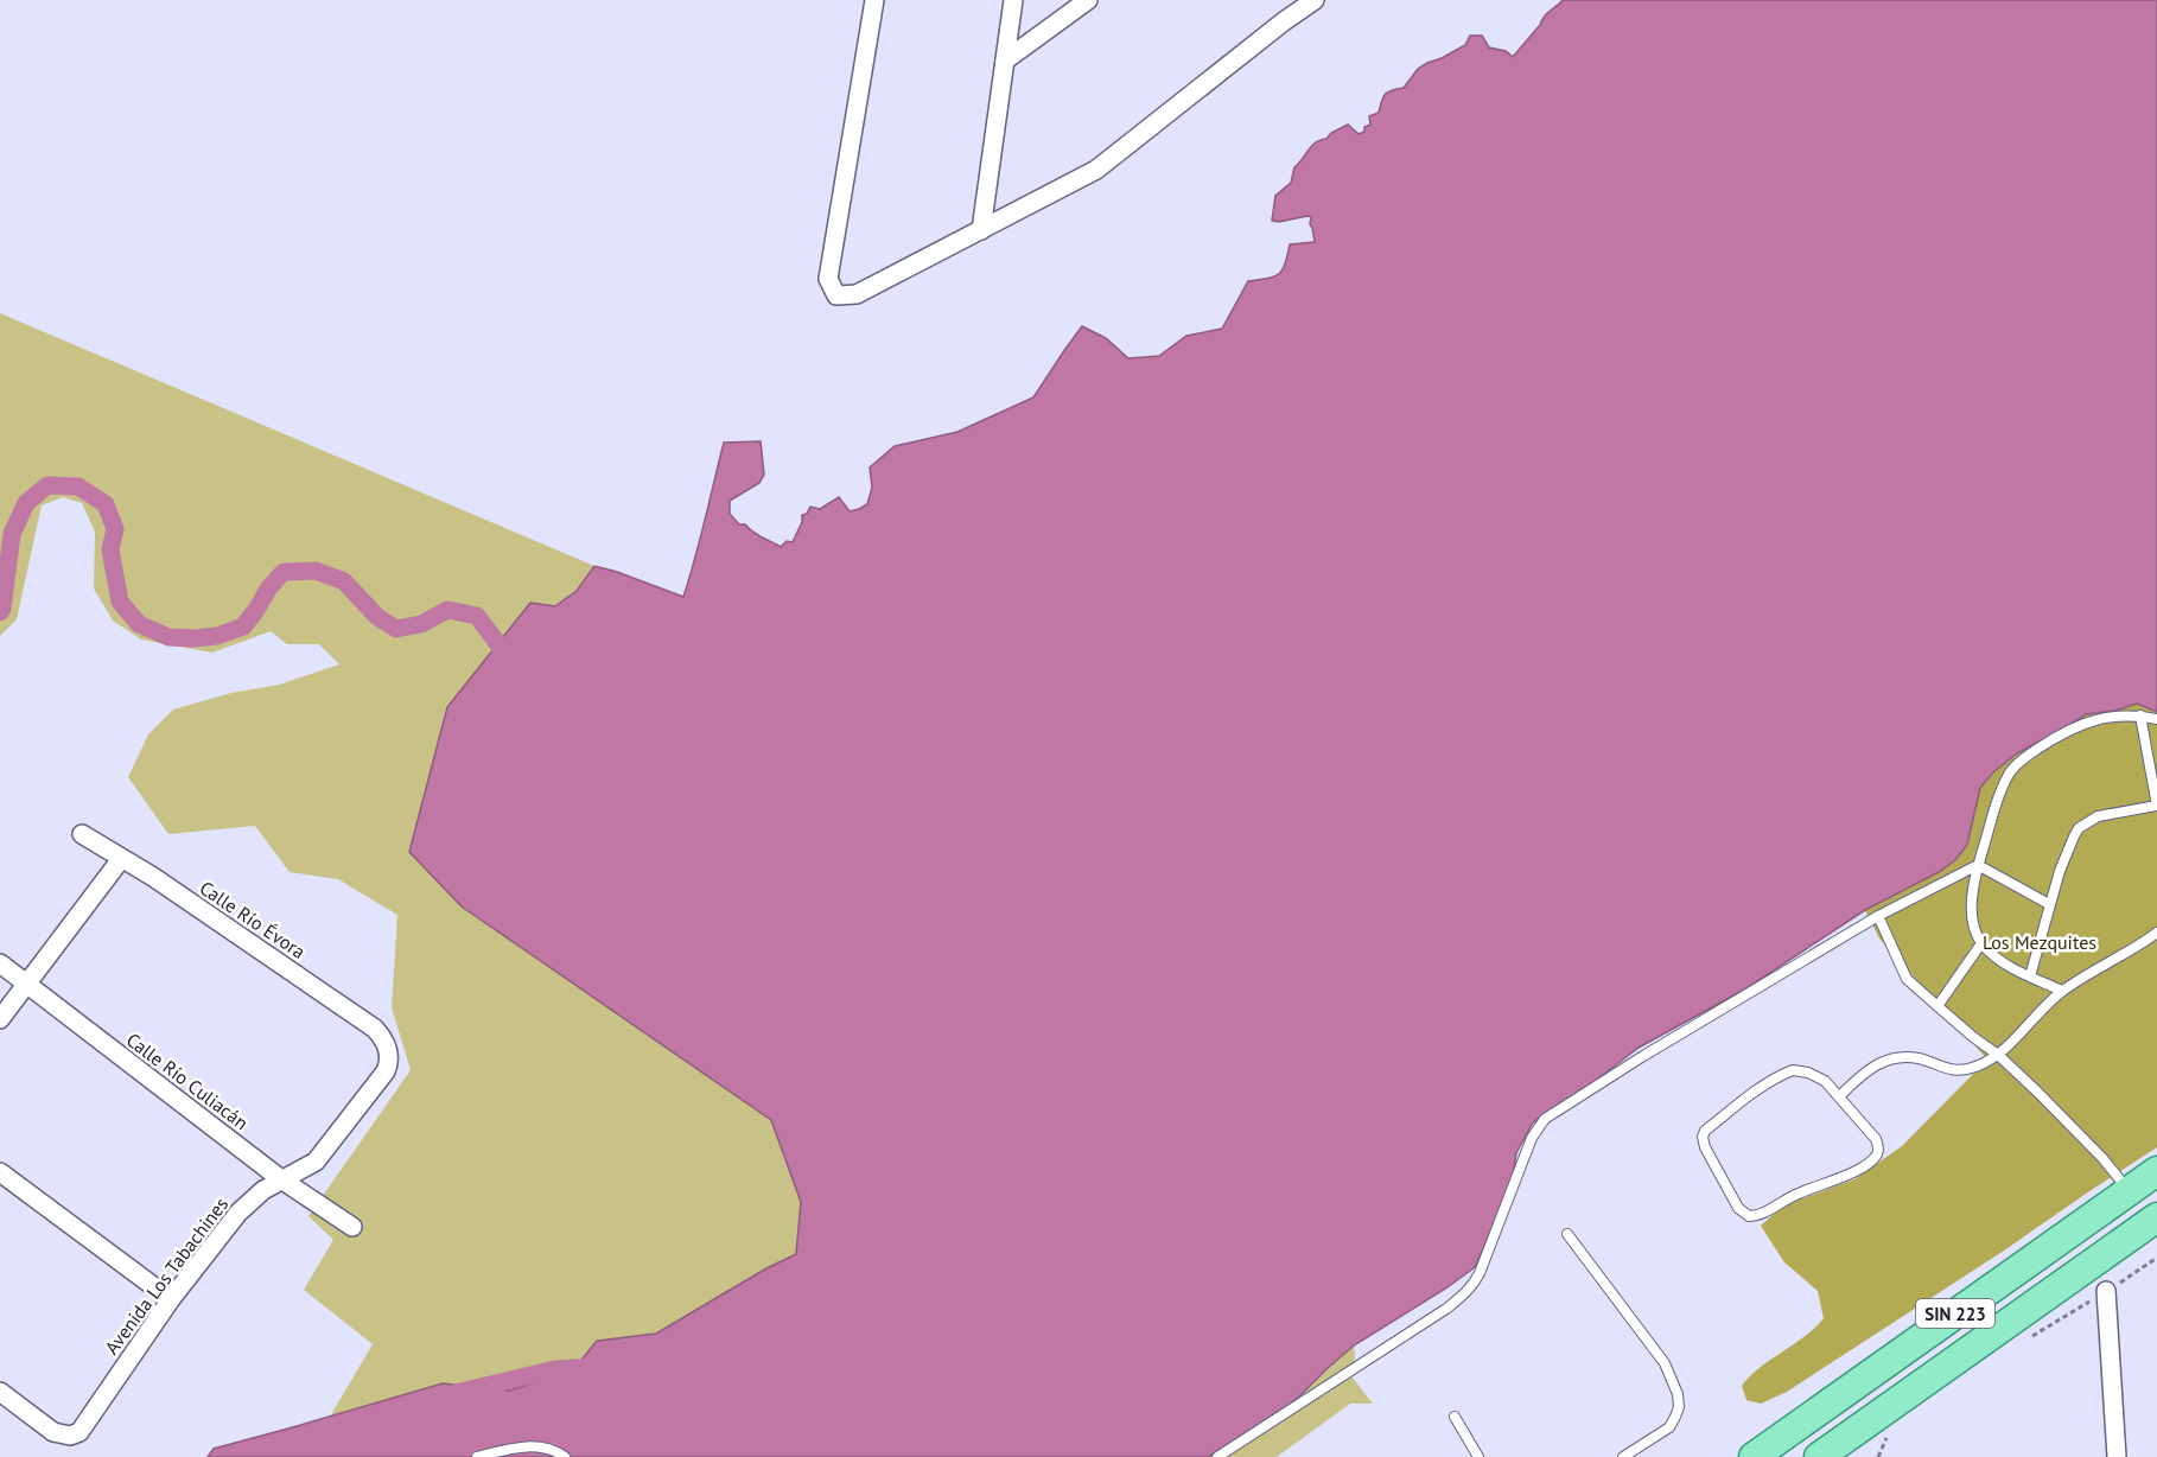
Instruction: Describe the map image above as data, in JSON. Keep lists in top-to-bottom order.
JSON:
{
  "streets": {
    "main road": ["SIN 223"],
    "street": ["Calle Río Évora", "Calle Río Culiacán", "Avenida Los Tabachines"]
  },
  "crossings": [
    ["Calle Río Évora", "Avenida Los Tabachines"],
    ["Calle Río Culiacán", "Avenida Los Tabachines"]
  ],
  "parks": ["Los Mezquites"]
}
